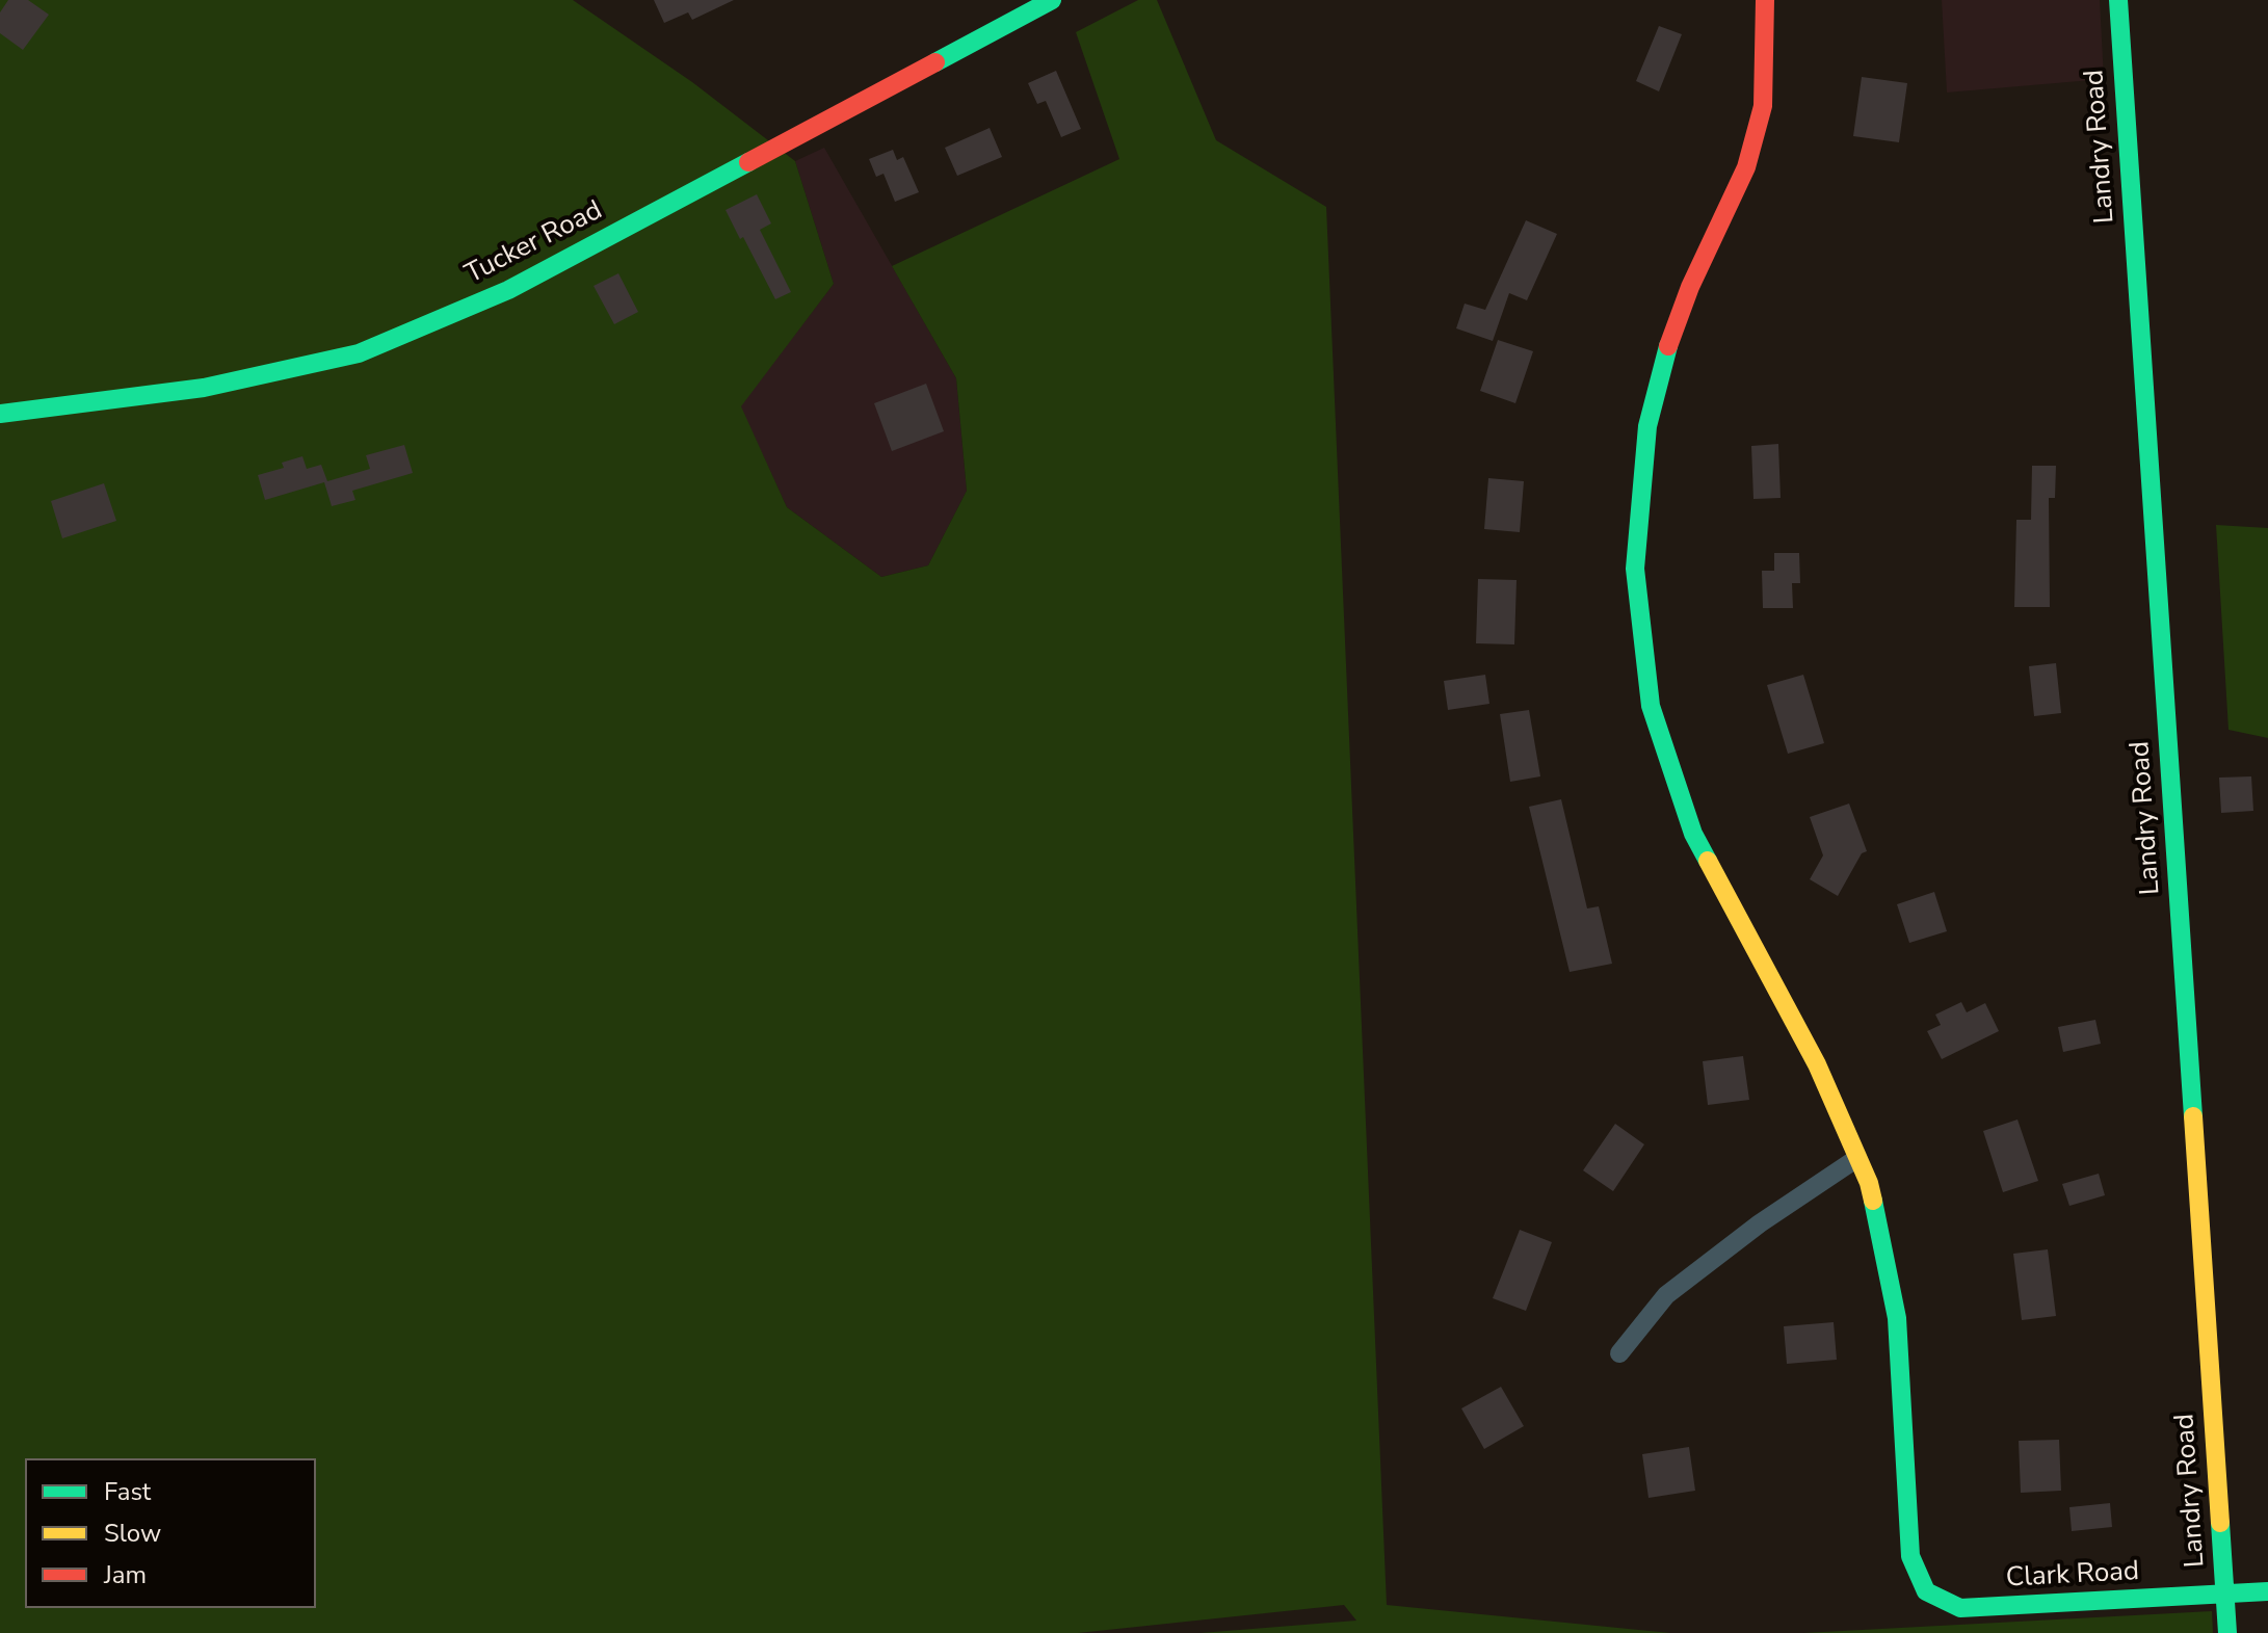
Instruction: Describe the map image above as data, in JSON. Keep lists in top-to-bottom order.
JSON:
{
  "streets": {
    "street": ["Landry Road", "Tucker Road", "Clark Road"]
  },
  "crossings": [
    ["Landry Road", "Clark Road"]
  ],
  "legend": ["Fast", "Slow", "Jam"]
}
